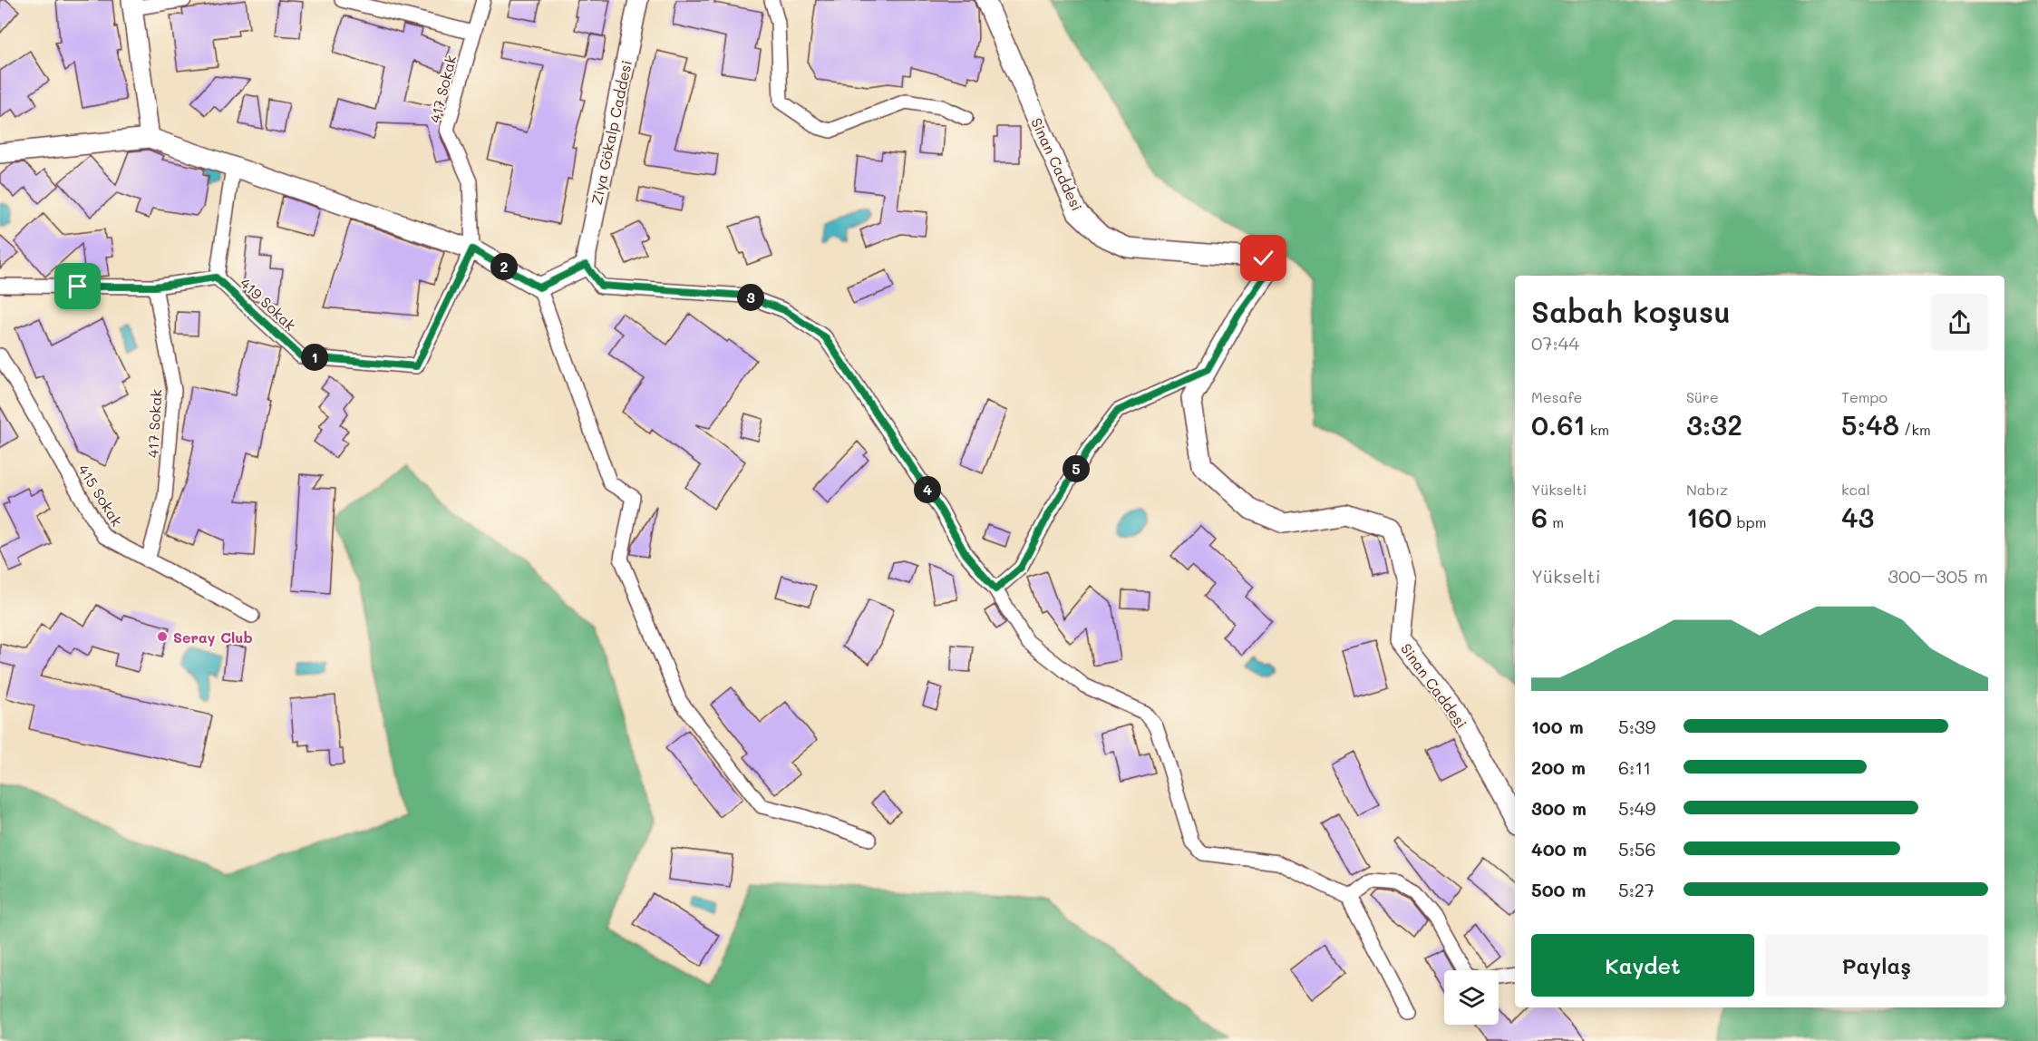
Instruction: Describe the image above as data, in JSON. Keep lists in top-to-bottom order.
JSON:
{
  "streets": {
    "street": [
      "417 Sokak",
      "Ziya Gökalp Caddesi",
      "Sinan Caddesi",
      "419 Sokak",
      "415 Sokak"
    ]
  },
  "crossings": [
    ["417 Sokak", "419 Sokak"],
    ["417 Sokak", "415 Sokak"]
  ],
  "places": ["Seray Club"],
  "page": {
    "pins": [
      "2",
      "3",
      "1",
      "5",
      "4"
    ],
    "heading": ["Sabah koşusu", "07:44"],
    "stats": [
      ["Mesafe", "0.61 km"],
      ["Süre", "3:32"],
      ["Tempo", "5:48 /km"],
      ["Yükselti", "6 m"],
      ["Nabız", "160 bpm"],
      ["kcal", "43"]
    ],
    "chart": ["Yükselti", "300–305 m"],
    "list": [
      {
        "name": "100 m",
        "note": "5:39"
      },
      {
        "name": "200 m",
        "note": "6:11"
      },
      {
        "name": "300 m",
        "note": "5:49"
      },
      {
        "name": "400 m",
        "note": "5:56"
      },
      {
        "name": "500 m",
        "note": "5:27"
      }
    ],
    "buttons": ["Kaydet", "Paylaş"]
  }
}
